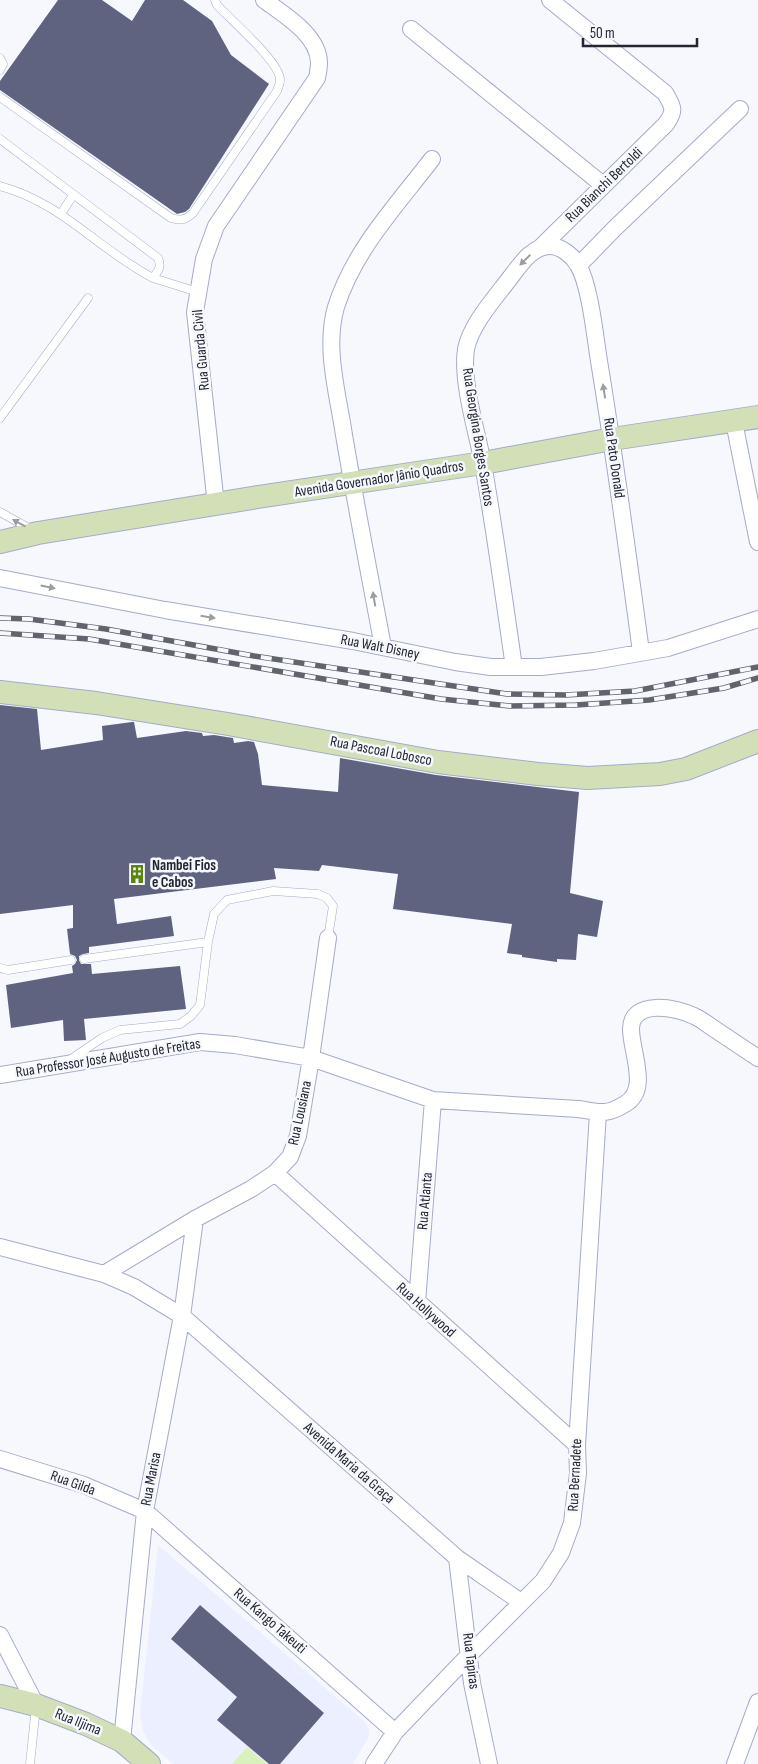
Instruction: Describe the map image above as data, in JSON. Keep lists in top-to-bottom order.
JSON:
{
  "streets": {
    "main road": ["Avenida Governador Jânio Quadros", "Rua Pascoal Lobosco", "Rua Iljima"],
    "street": [
      "Rua Bianchi Bertoldi",
      "Rua Guarda Civil",
      "Rua Georgina Borges Santos",
      "Rua Pato Donald",
      "Rua Walt Disney",
      "Rua Professor José Augusto de Freitas",
      "Rua Lousiana",
      "Rua Atlanta",
      "Rua Hollywood",
      "Avenida Maria da Graça",
      "Rua Bernadete",
      "Rua Marisa",
      "Rua Gilda",
      "Rua Kango Takeuti",
      "Rua Tapiras"
    ]
  },
  "crossings": [
    ["Rua Bianchi Bertoldi", "Rua Georgina Borges Santos"],
    ["Rua Guarda Civil", "Avenida Governador Jânio Quadros"],
    ["Rua Georgina Borges Santos", "Avenida Governador Jânio Quadros"],
    ["Rua Georgina Borges Santos", "Rua Walt Disney"],
    ["Rua Pato Donald", "Avenida Governador Jânio Quadros"],
    ["Rua Pato Donald", "Rua Walt Disney"],
    ["Rua Professor José Augusto de Freitas", "Rua Lousiana"],
    ["Rua Professor José Augusto de Freitas", "Rua Atlanta"],
    ["Rua Professor José Augusto de Freitas", "Rua Bernadete"],
    ["Rua Lousiana", "Rua Hollywood"],
    ["Rua Lousiana", "Avenida Maria da Graça"],
    ["Rua Lousiana", "Rua Marisa"],
    ["Rua Atlanta", "Rua Hollywood"],
    ["Rua Hollywood", "Rua Bernadete"],
    ["Avenida Maria da Graça", "Rua Bernadete"],
    ["Avenida Maria da Graça", "Rua Marisa"],
    ["Avenida Maria da Graça", "Rua Tapiras"],
    ["Rua Bernadete", "Rua Kango Takeuti"],
    ["Rua Bernadete", "Rua Tapiras"],
    ["Rua Marisa", "Rua Gilda"],
    ["Rua Marisa", "Rua Kango Takeuti"],
    ["Rua Marisa", "Rua Iljima"],
    ["Rua Gilda", "Rua Kango Takeuti"]
  ],
  "one_way": ["Rua Pato Donald", "Rua Walt Disney"],
  "places": {
    "building": ["Nambei Fios e Cabos"]
  },
  "scale_bar": "50 m"
}
